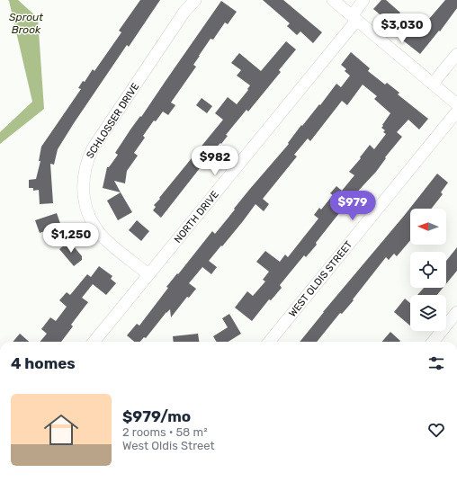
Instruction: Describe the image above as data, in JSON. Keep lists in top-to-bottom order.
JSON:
{
  "streets": {
    "street": ["SCHLOSSER DRIVE", "NORTH DRIVE", "WEST OLDIS STREET"]
  },
  "crossings": [
    ["SCHLOSSER DRIVE", "NORTH DRIVE"]
  ],
  "water": ["Sprout Brook"],
  "north": "left",
  "page": {
    "price": [
      "$3,030",
      "$982",
      "$979",
      "$1,250"
    ],
    "heading": "4 homes",
    "list": [
      {
        "name": "$979/mo",
        "note": "2 rooms · 58 m² · West Oldis Street"
      }
    ]
  }
}
